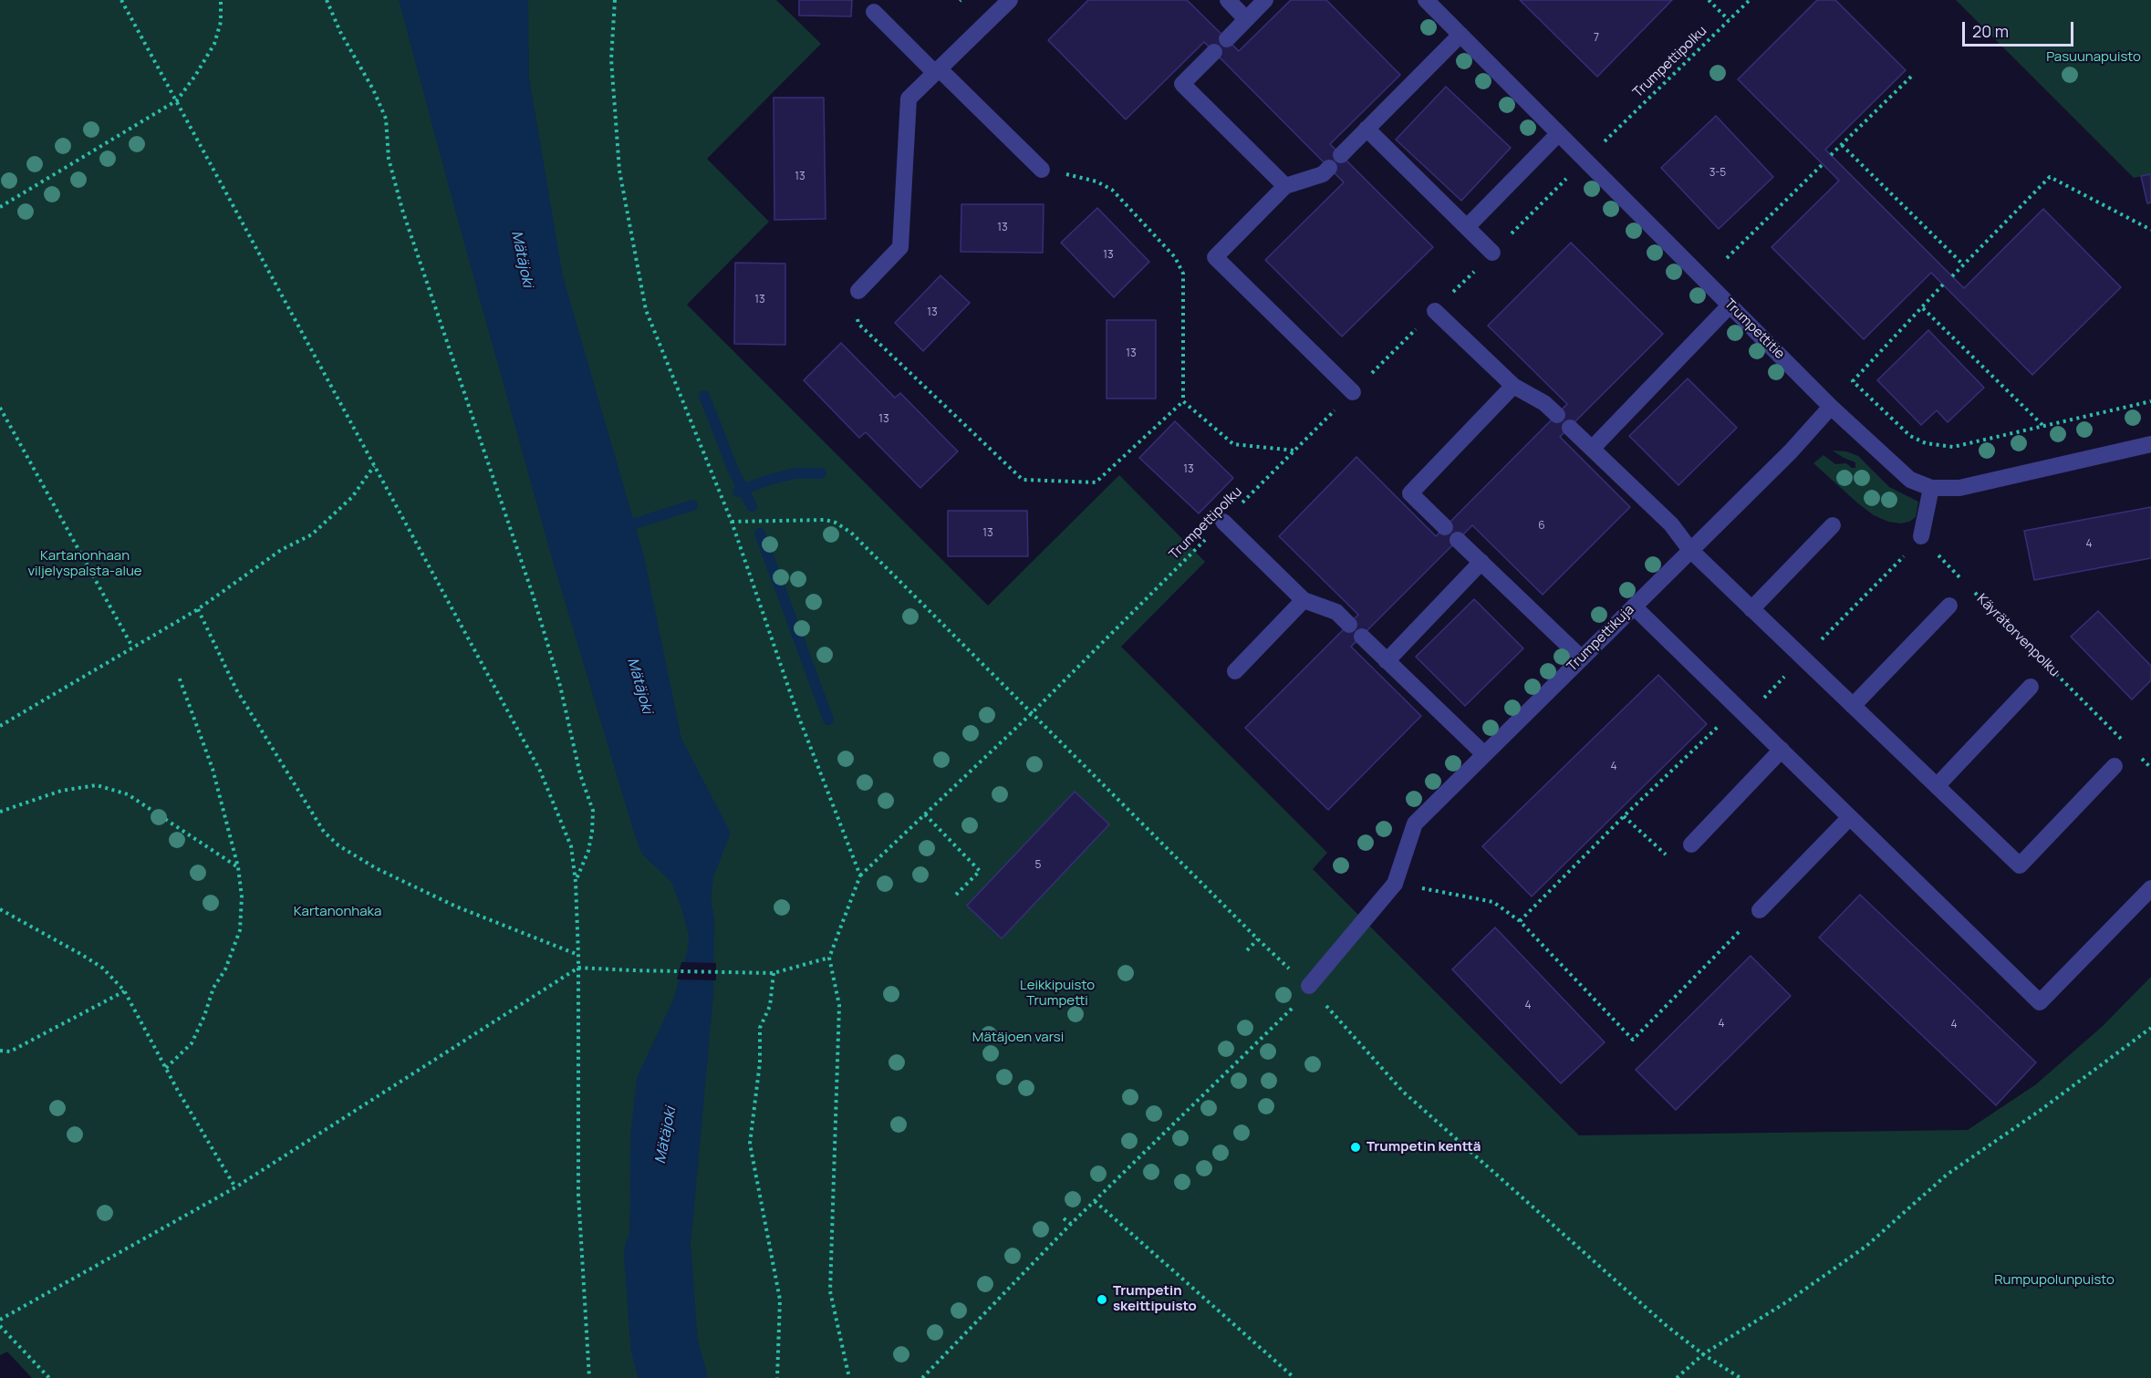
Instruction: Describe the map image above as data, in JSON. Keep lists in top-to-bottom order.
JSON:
{
  "streets": {
    "street": ["Trumpettitie", "Trumpettikuja"],
    "path": ["Trumpettipolku", "Käyrätorvenpolku"]
  },
  "crossings": [
    ["Trumpettitie", "Trumpettikuja"]
  ],
  "water": ["Mätäjoki"],
  "parks": [
    "Pasuunapuisto",
    "Kartanonhaan viljelyspalsta-alue",
    "Kartanonhaka",
    "Leikkipuisto Trumpetti",
    "Mätäjoen varsi",
    "Rumpupolunpuisto"
  ],
  "places": ["Trumpetin kenttä", "Trumpetin skeittipuisto"],
  "house_numbers": [
    "7",
    "3-5",
    "13",
    "13",
    "13",
    "13",
    "13",
    "13",
    "13",
    "13",
    "6",
    "13",
    "4",
    "4",
    "5",
    "4",
    "4",
    "4"
  ],
  "scale_bar": "20 m"
}
